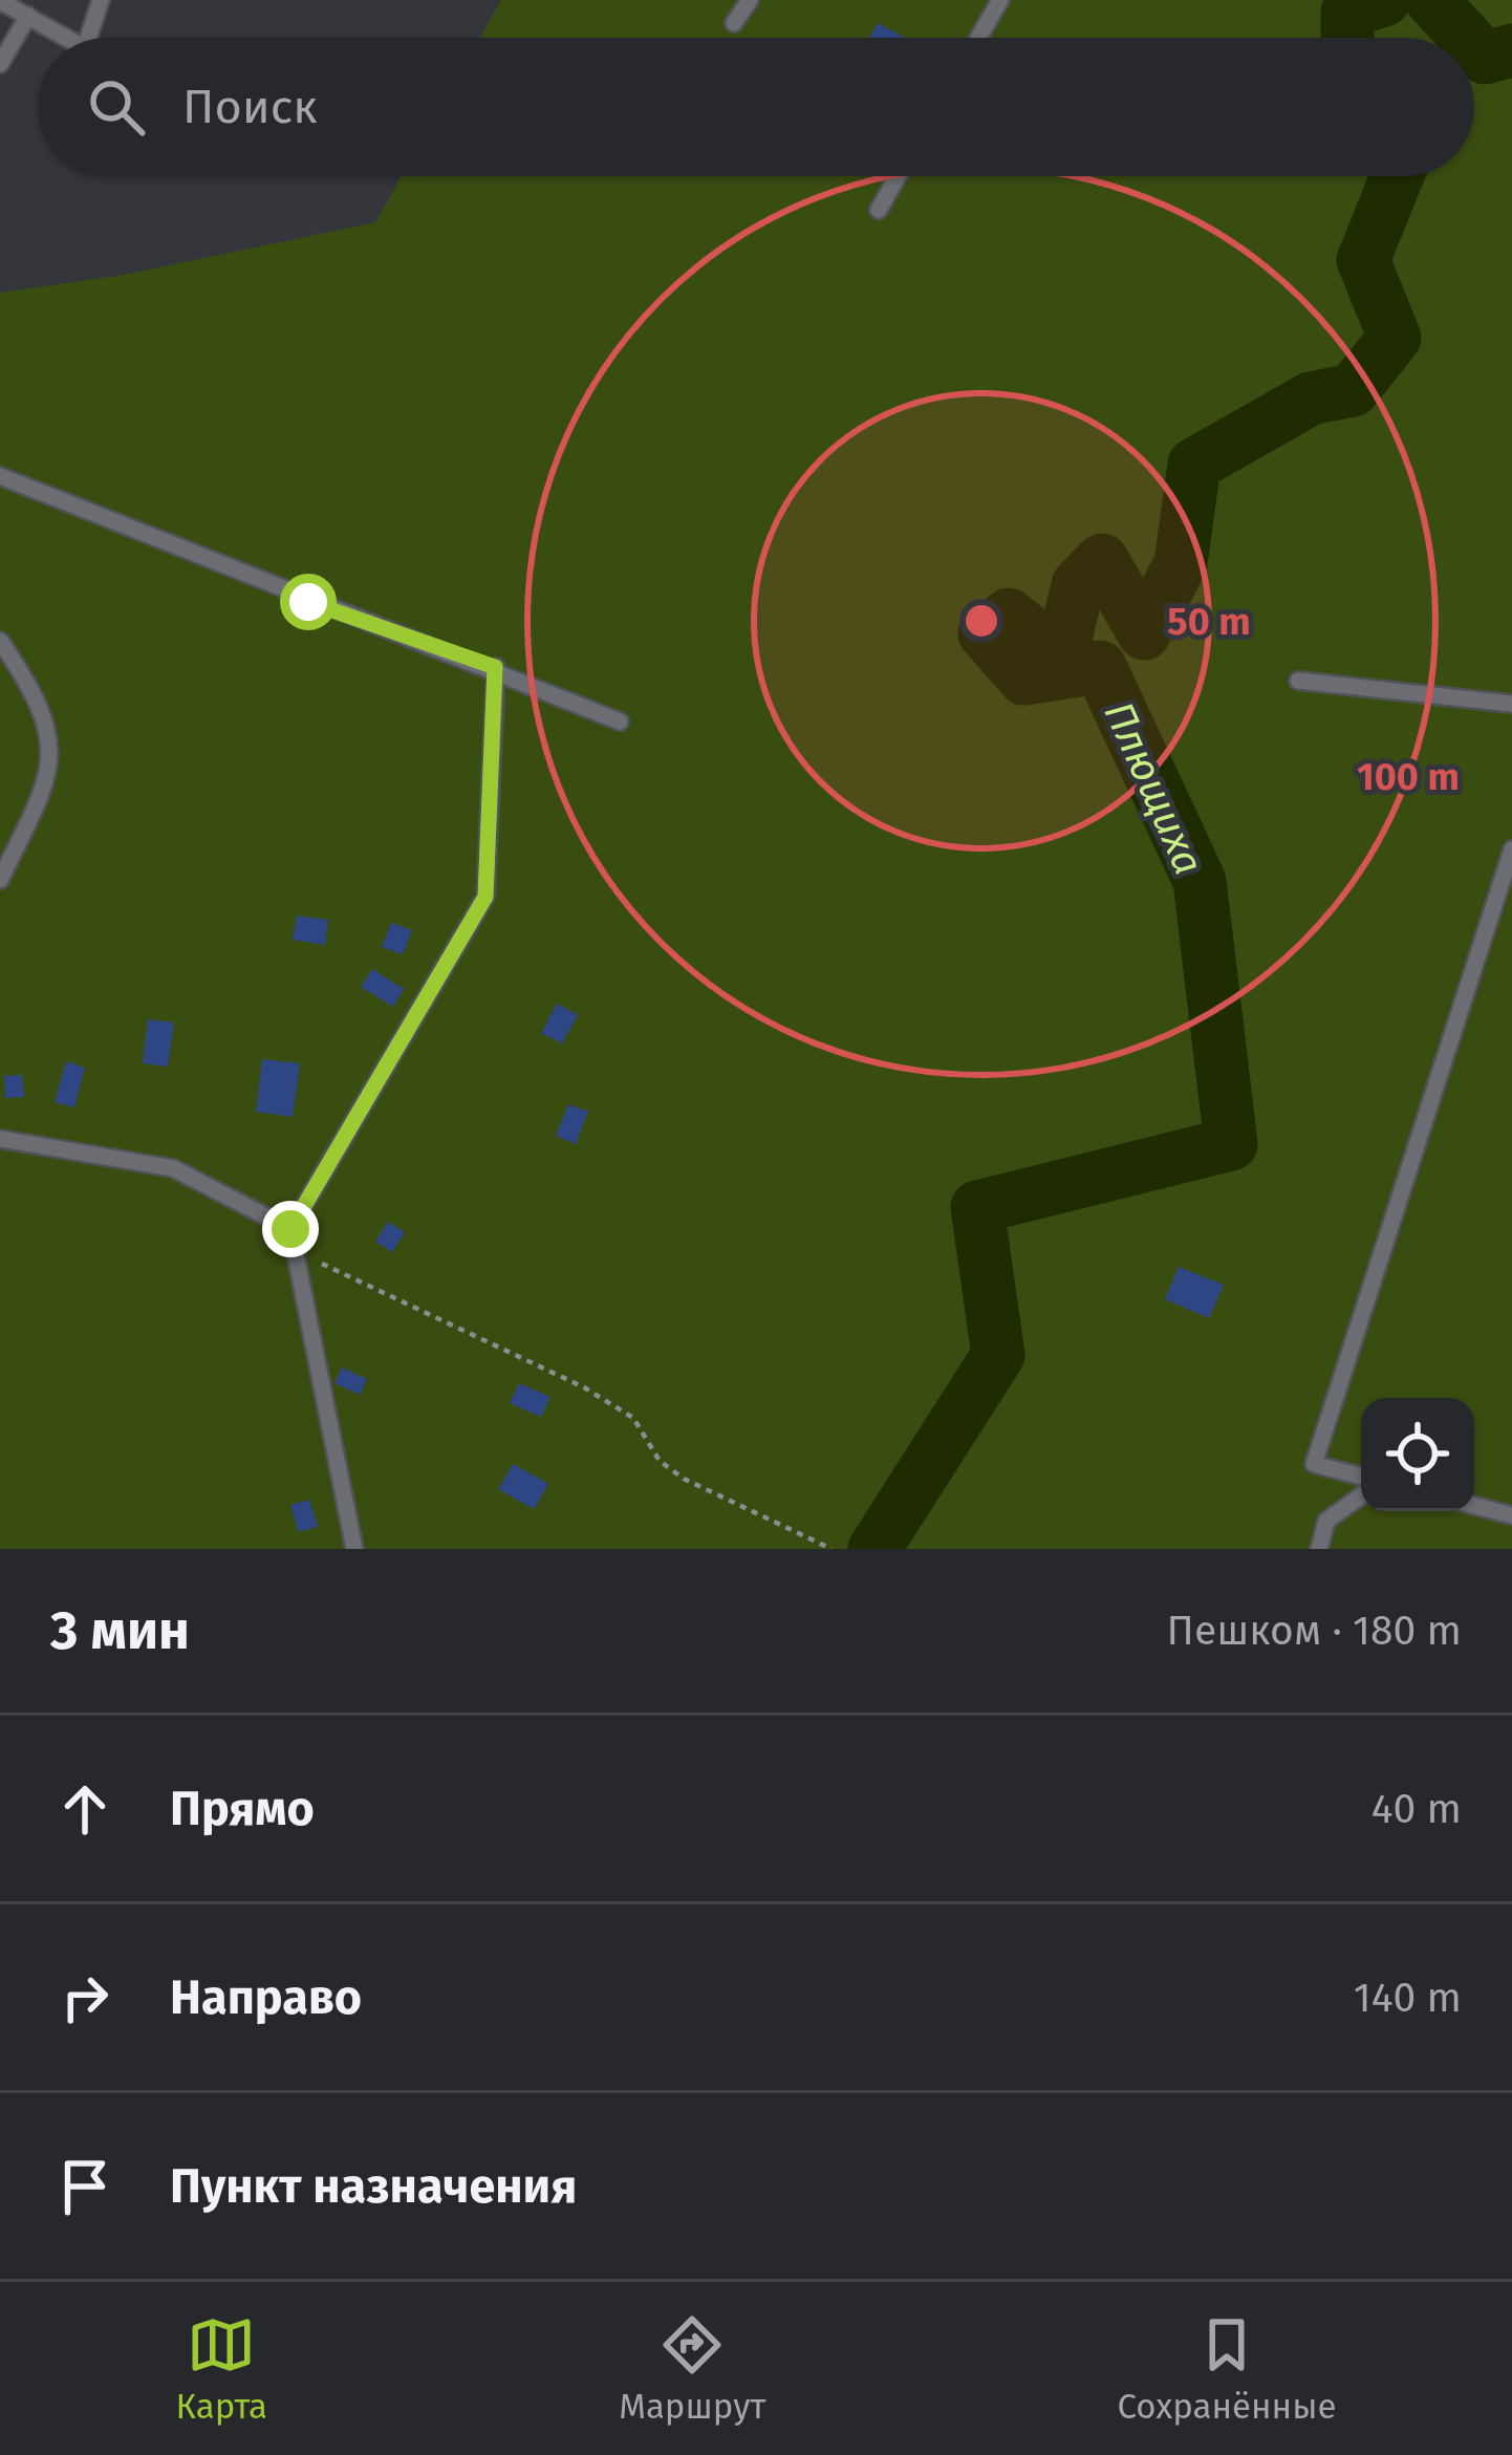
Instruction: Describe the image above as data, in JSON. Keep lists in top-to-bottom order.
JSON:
{
  "water": ["Плющиха"],
  "page": {
    "search": "Поиск",
    "heading": ["3 мин", "Пешком · 180 m"],
    "list": [
      ["Прямо", "40 m"],
      ["Направо", "140 m"],
      "Пункт назначения"
    ],
    "nav": ["Карта", "Маршрут", "Сохранённые"]
  },
  "rings": ["50 m", "100 m"]
}
